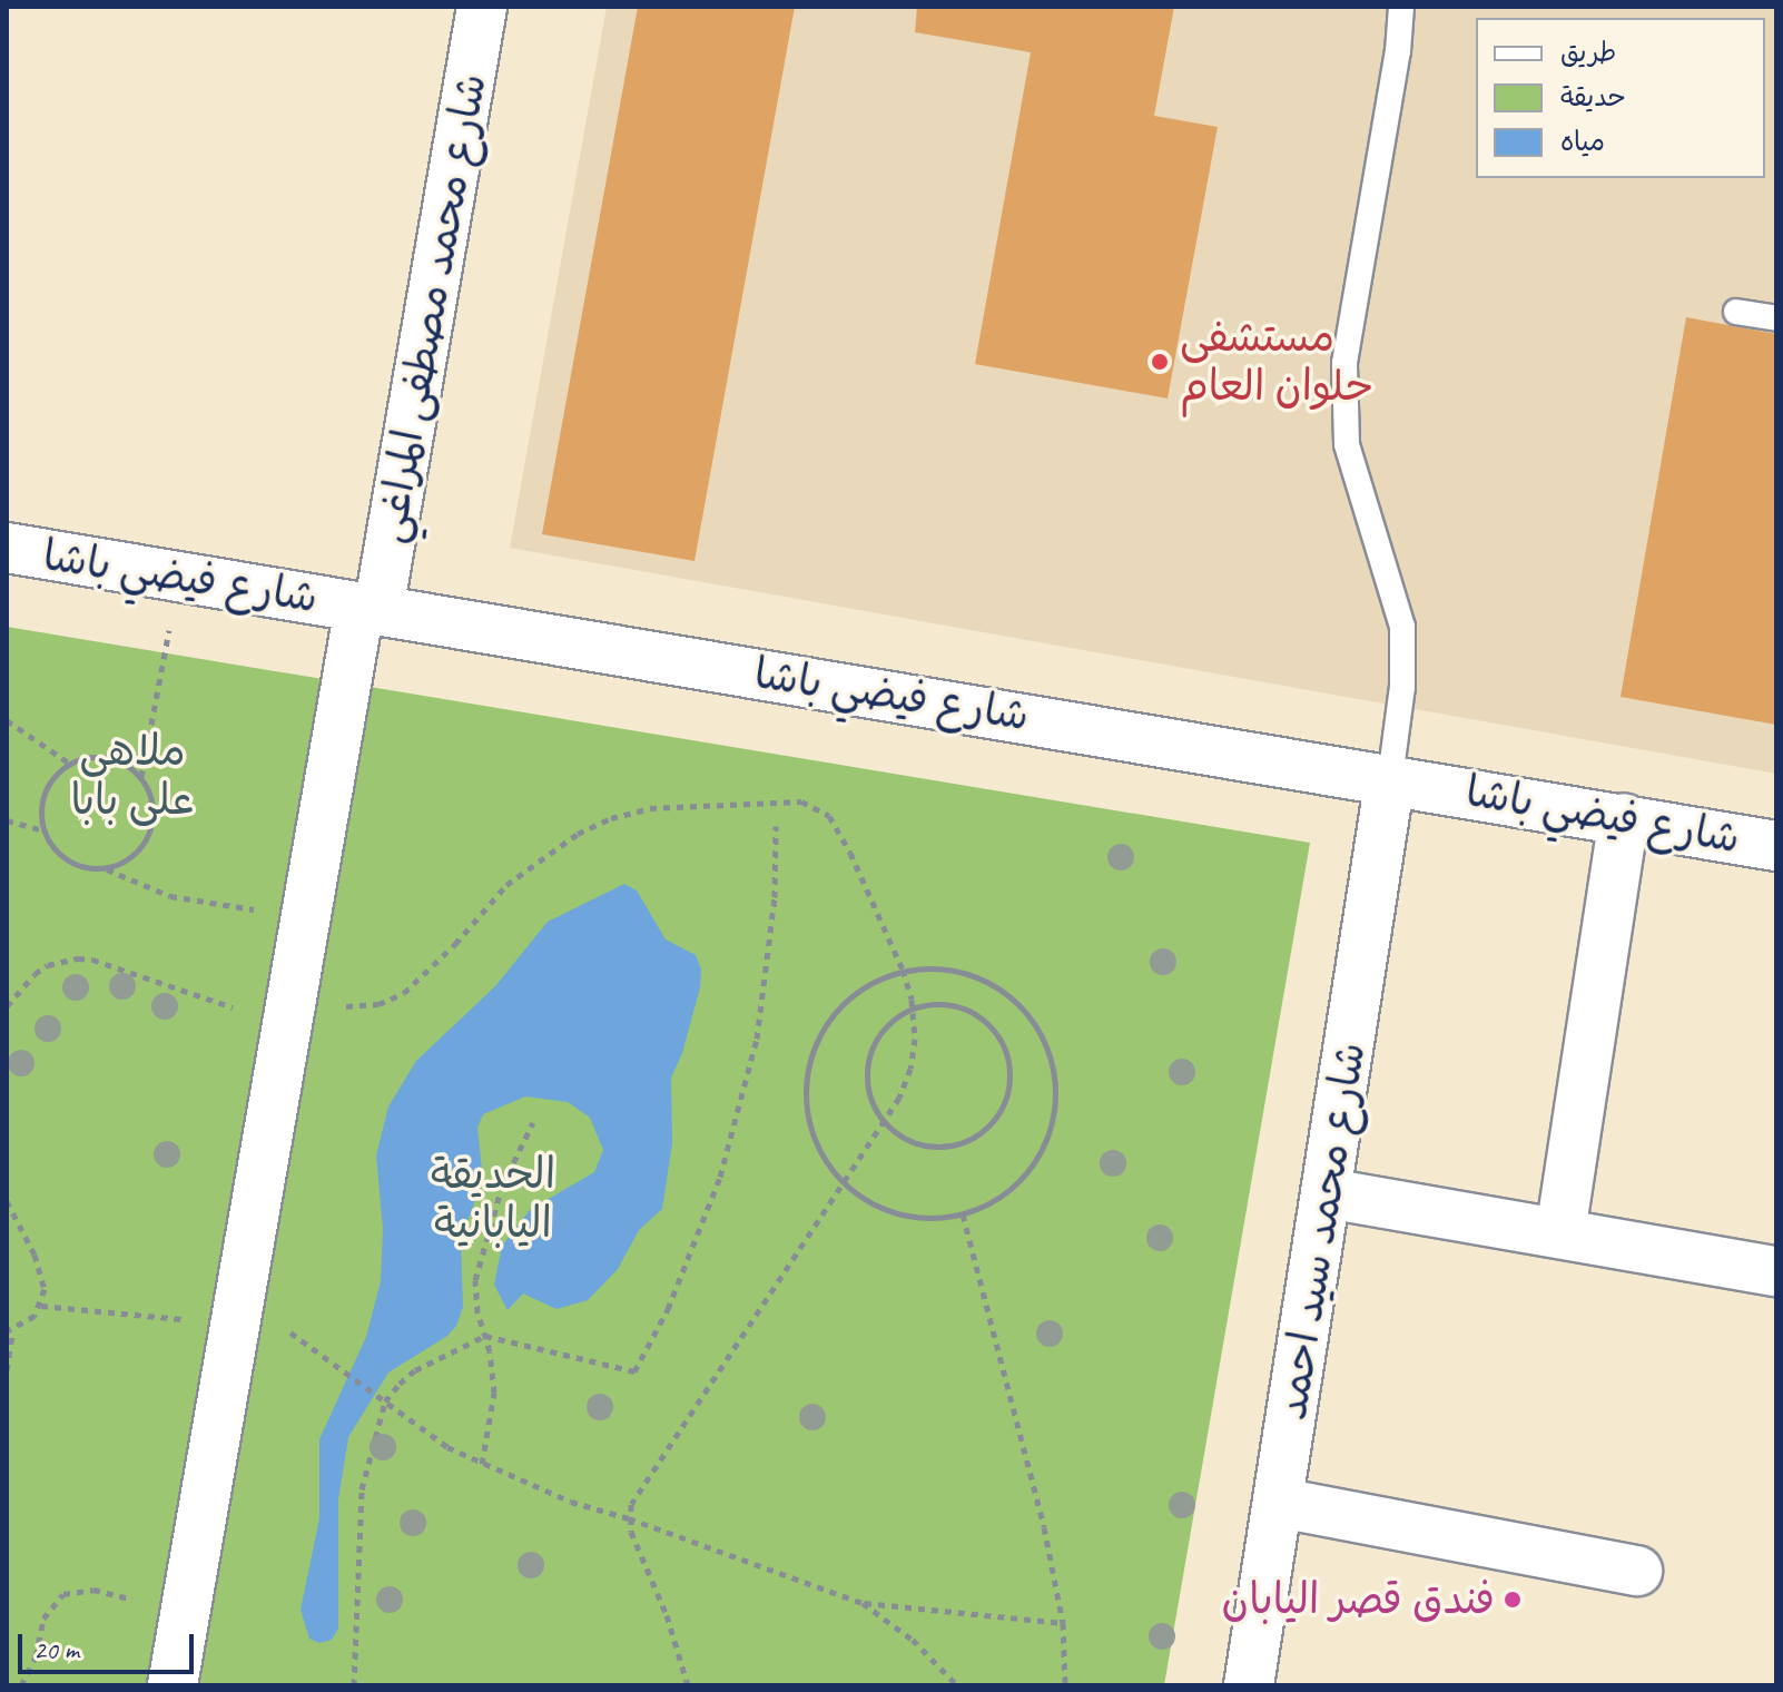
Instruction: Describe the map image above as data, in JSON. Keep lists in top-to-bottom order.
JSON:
{
  "streets": {
    "street": ["شارع محمد مصطفى المراغي", "شارع فيضي باشا", "شارع محمد سيد احمد"]
  },
  "crossings": [
    ["شارع محمد مصطفى المراغي", "شارع فيضي باشا"],
    ["شارع فيضي باشا", "شارع محمد سيد احمد"]
  ],
  "parks": ["ملاهى على بابا", "الحديقة اليابانية"],
  "places": ["مستشفى حلوان العام", "فندق قصر اليابان"],
  "legend": ["طريق", "حديقة", "مياه"],
  "scale_bar": "20 m"
}
